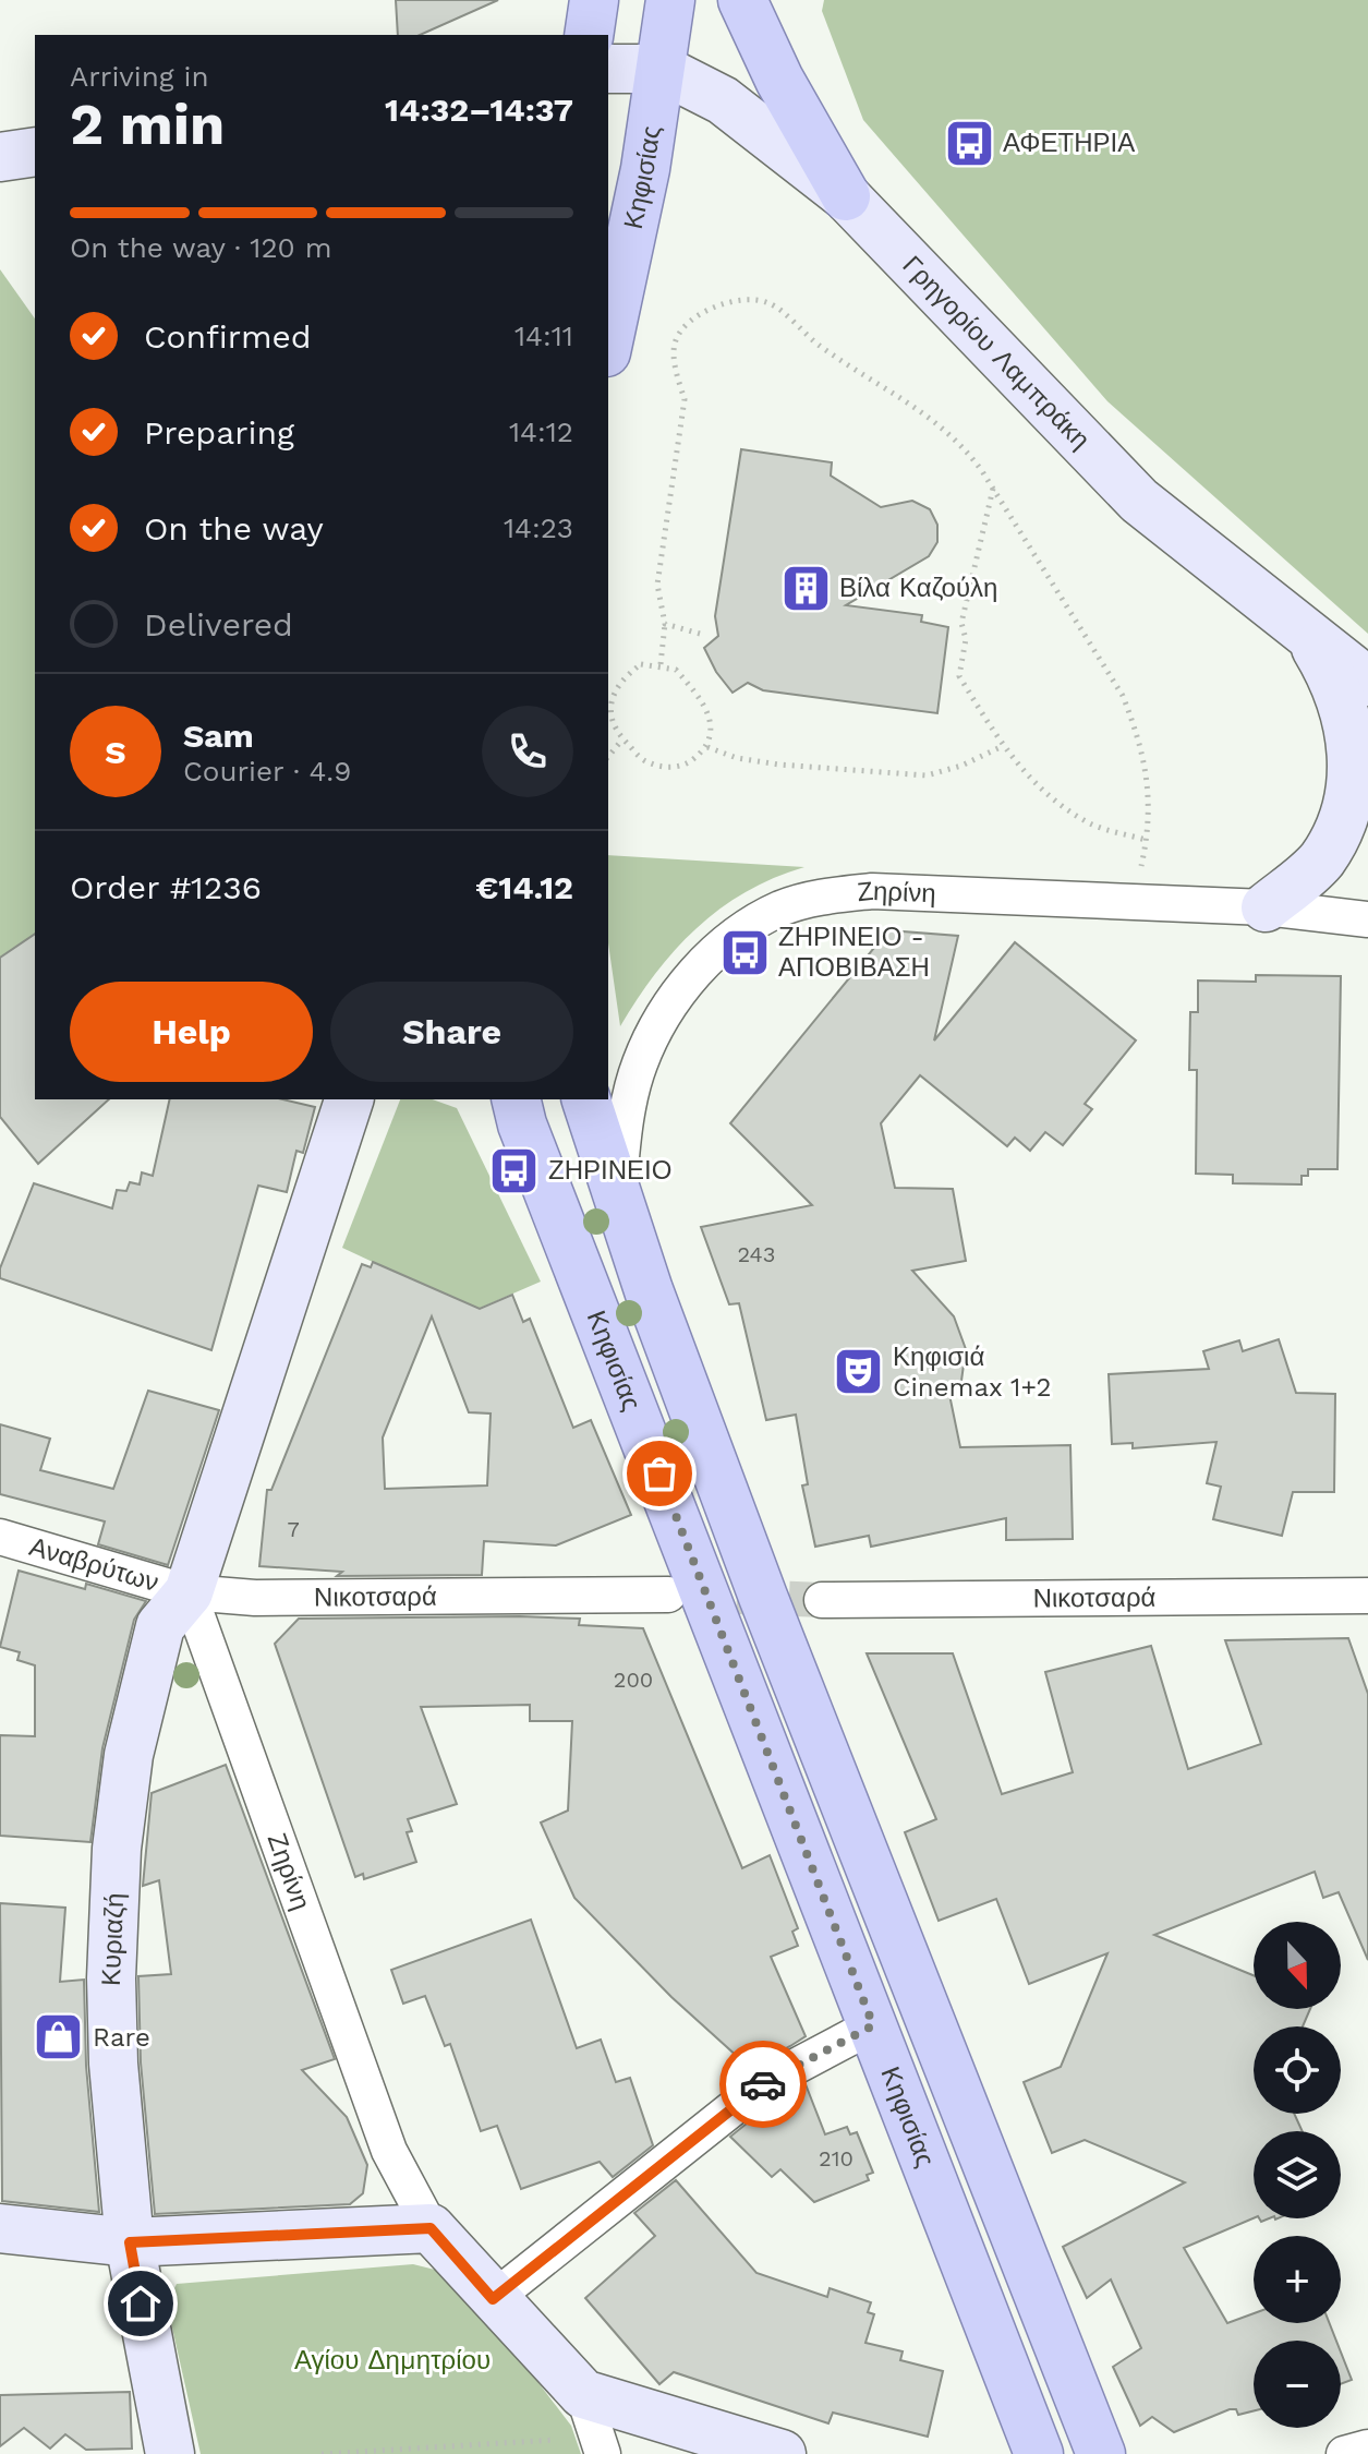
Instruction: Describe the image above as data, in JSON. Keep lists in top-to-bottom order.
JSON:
{
  "streets": {
    "main road": ["Κηφισίας"],
    "street": [
      "Γρηγορίου Λαμπράκη",
      "Ζηρίνη",
      "Αναβρύτων",
      "Νικοτσαρά",
      "Κυριαζή"
    ]
  },
  "crossings": [
    ["Κηφισίας", "Γρηγορίου Λαμπράκη"],
    ["Κηφισίας", "Ζηρίνη"],
    ["Ζηρίνη", "Αναβρύτων"],
    ["Ζηρίνη", "Νικοτσαρά"],
    ["Ζηρίνη", "Κυριαζή"],
    ["Αναβρύτων", "Νικοτσαρά"],
    ["Αναβρύτων", "Κυριαζή"],
    ["Νικοτσαρά", "Κυριαζή"]
  ],
  "parks": ["Αγίου Δημητρίου"],
  "places": {
    "bus stop": ["ΑΦΕΤΗΡΙΑ", "ΖΗΡΙΝΕΙΟ - ΑΠΟΒΙΒΑΣΗ", "ΖΗΡΙΝΕΙΟ"],
    "building": ["Βίλα Καζούλη"],
    "theatre": ["Κηφισιά Cinemax 1+2"],
    "shop": ["Rare"]
  },
  "house_numbers": [
    "243",
    "7",
    "200",
    "210"
  ],
  "north": "bottom",
  "page": {
    "heading": ["2 min", "Arriving in", "14:32–14:37"],
    "panel": [
      "Sam",
      "Courier · 4.9",
      "Order #1236",
      "€14.12"
    ],
    "bar": "On the way · 120 m",
    "list": [
      ["Confirmed", "14:11"],
      ["Preparing", "14:12"],
      ["On the way", "14:23"],
      "Delivered"
    ],
    "round": "S",
    "buttons": ["Help", "Share"],
    "map_buttons": ["+", "−"]
  }
}
